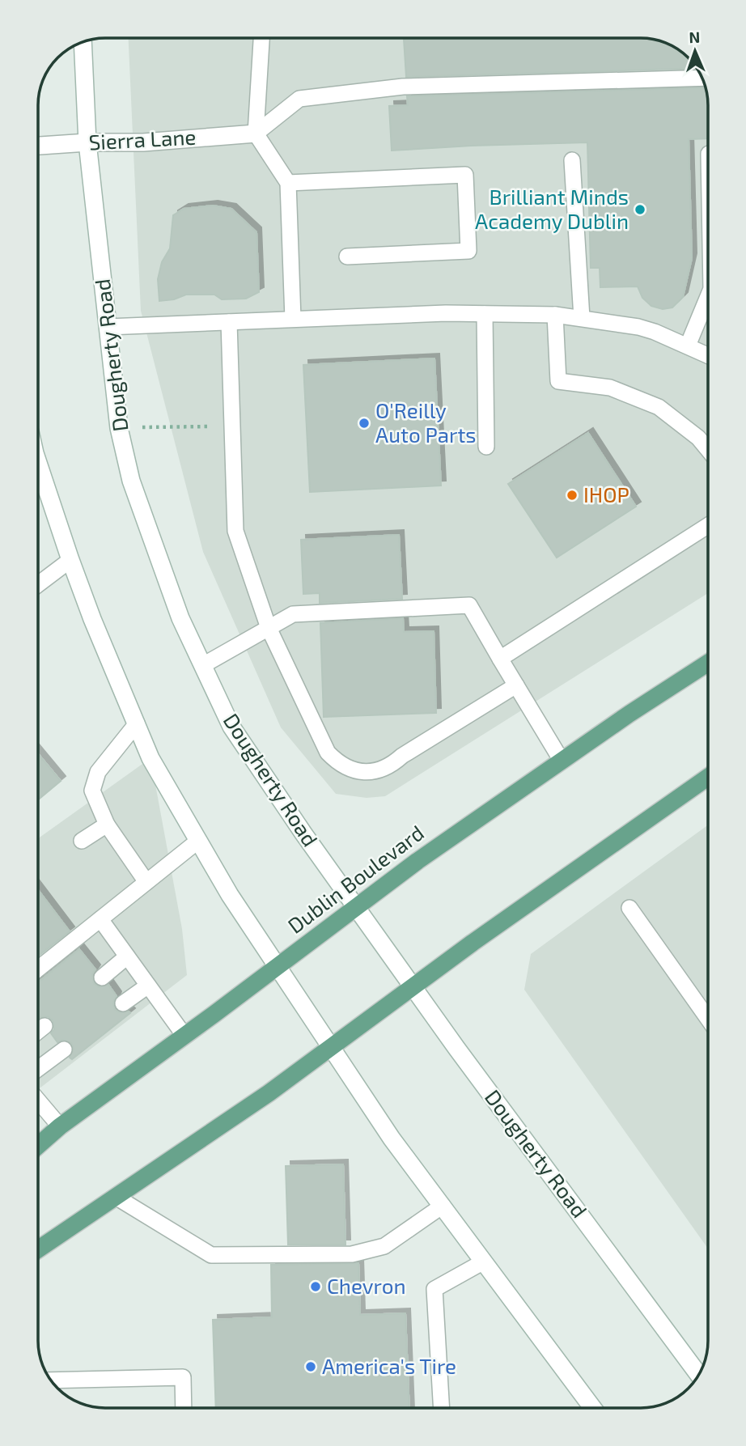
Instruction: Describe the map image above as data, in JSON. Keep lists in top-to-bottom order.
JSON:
{
  "streets": {
    "main road": ["Sierra Lane", "Dougherty Road", "Dublin Boulevard"]
  },
  "crossings": [
    ["Sierra Lane", "Dougherty Road"],
    ["Dougherty Road", "Dublin Boulevard"]
  ],
  "places": [
    "Brilliant Minds Academy Dublin",
    "O'Reilly Auto Parts",
    "IHOP",
    "Chevron",
    "America's Tire"
  ],
  "north": "top"
}
